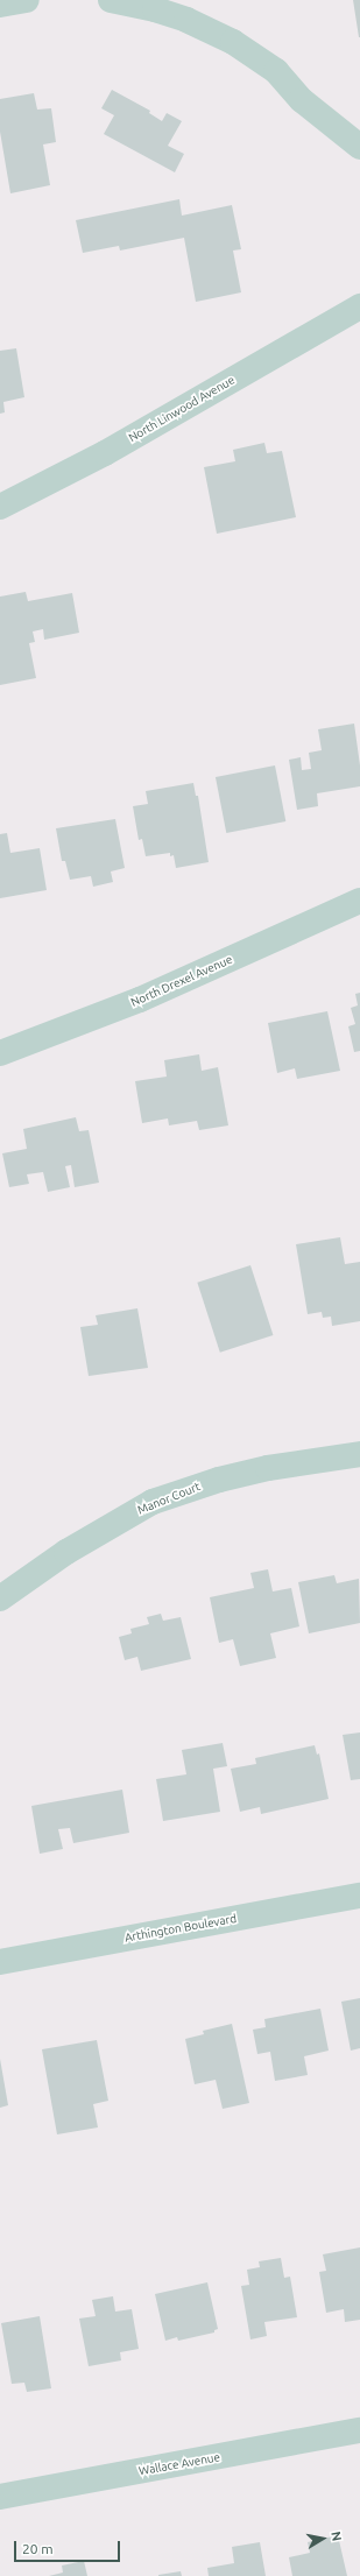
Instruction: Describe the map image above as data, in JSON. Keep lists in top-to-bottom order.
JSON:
{
  "streets": {
    "street": [
      "North Linwood Avenue",
      "North Drexel Avenue",
      "Manor Court",
      "Arthington Boulevard",
      "Wallace Avenue"
    ]
  },
  "scale_bar": "20 m",
  "north": "right"
}
